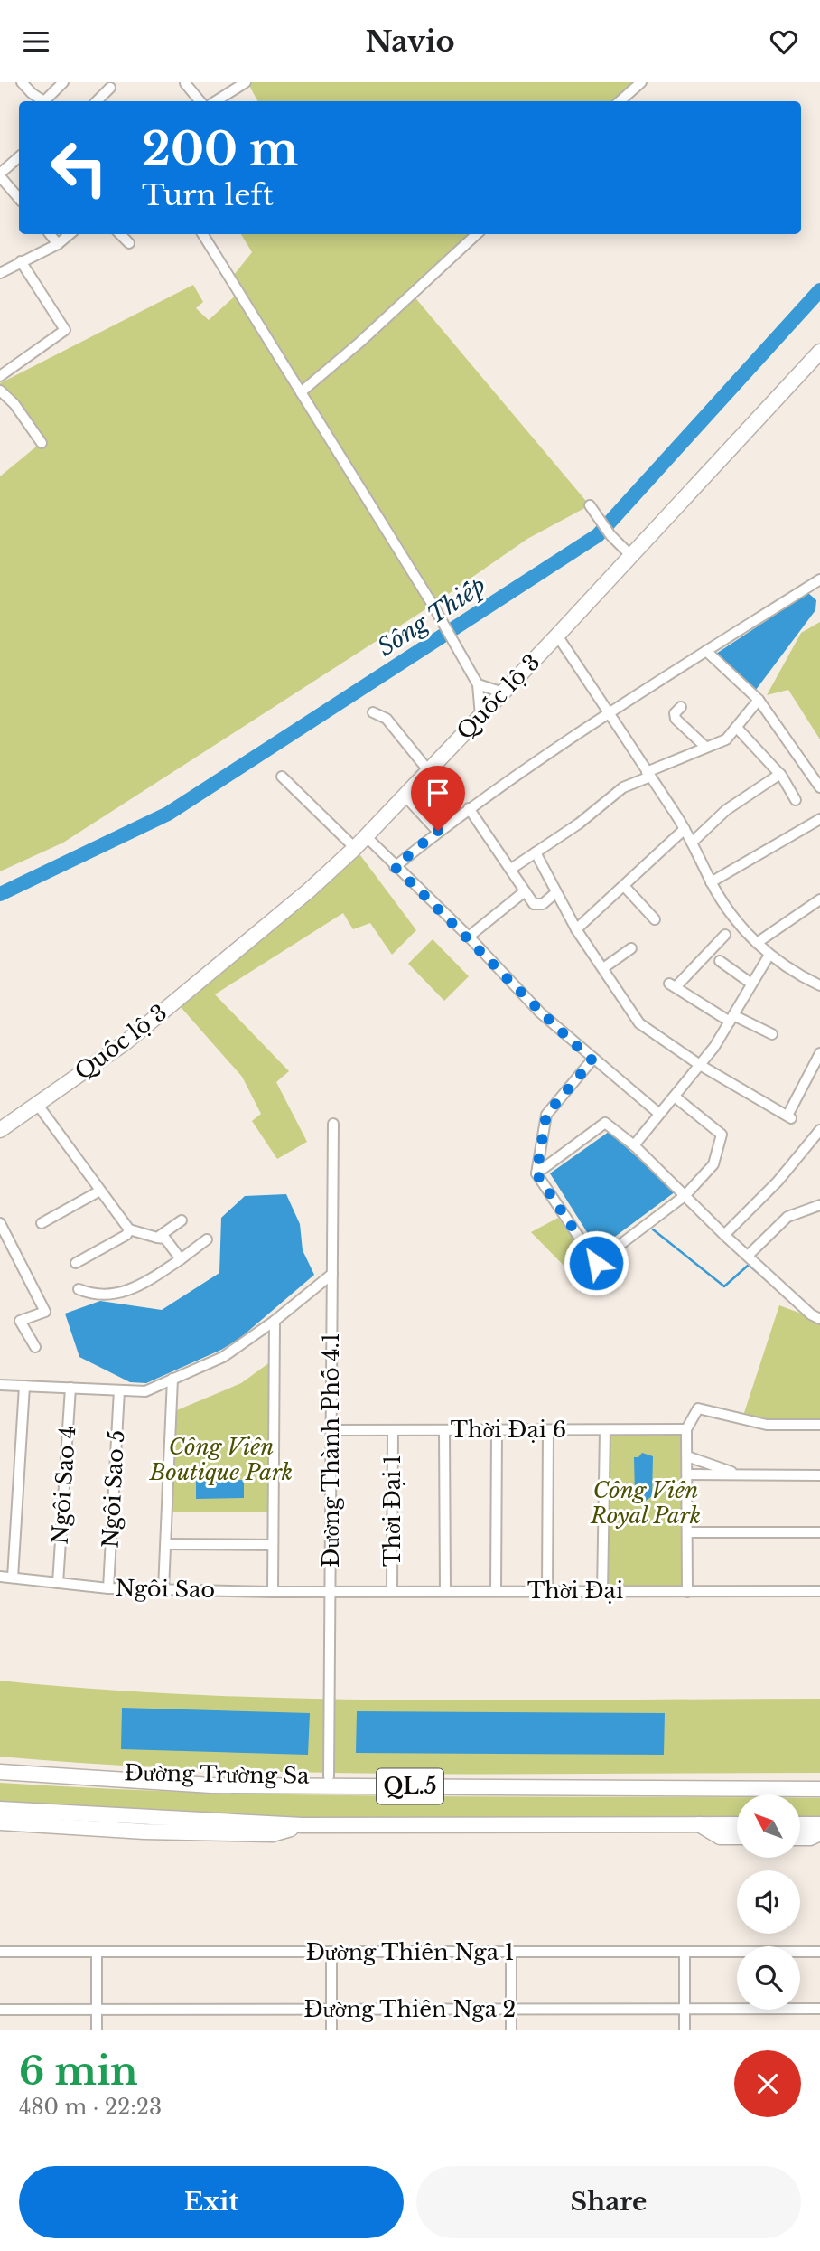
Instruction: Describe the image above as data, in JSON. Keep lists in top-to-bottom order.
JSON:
{
  "streets": {
    "highway": ["Quốc lộ 3", "Đường Trường Sa", "QL.5"],
    "street": [
      "Thời Đại 6",
      "Đường Thành Phố 4.1",
      "Ngôi Sao 4",
      "Ngôi Sao 5",
      "Thời Đại 1",
      "Ngôi Sao",
      "Thời Đại",
      "Đường Thiên Nga 1",
      "Đường Thiên Nga 2"
    ]
  },
  "crossings": [
    ["Thời Đại 6", "Đường Thành Phố 4.1"],
    ["Thời Đại 6", "Thời Đại 1"],
    ["Đường Thành Phố 4.1", "Ngôi Sao"],
    ["Đường Thành Phố 4.1", "Thời Đại"],
    ["Đường Thành Phố 4.1", "Đường Trường Sa"],
    ["Ngôi Sao 4", "Ngôi Sao"],
    ["Ngôi Sao 5", "Ngôi Sao"],
    ["Thời Đại 1", "Thời Đại"],
    ["Ngôi Sao", "Thời Đại"]
  ],
  "water": ["Sông Thiếp"],
  "parks": ["Công Viên Boutique Park", "Công Viên Royal Park"],
  "north": "top left",
  "page": {
    "header": "Navio",
    "turn": ["200 m", "Turn left"],
    "heading": ["6 min", "480 m · 22:23"],
    "buttons": ["Exit", "Share"]
  }
}
